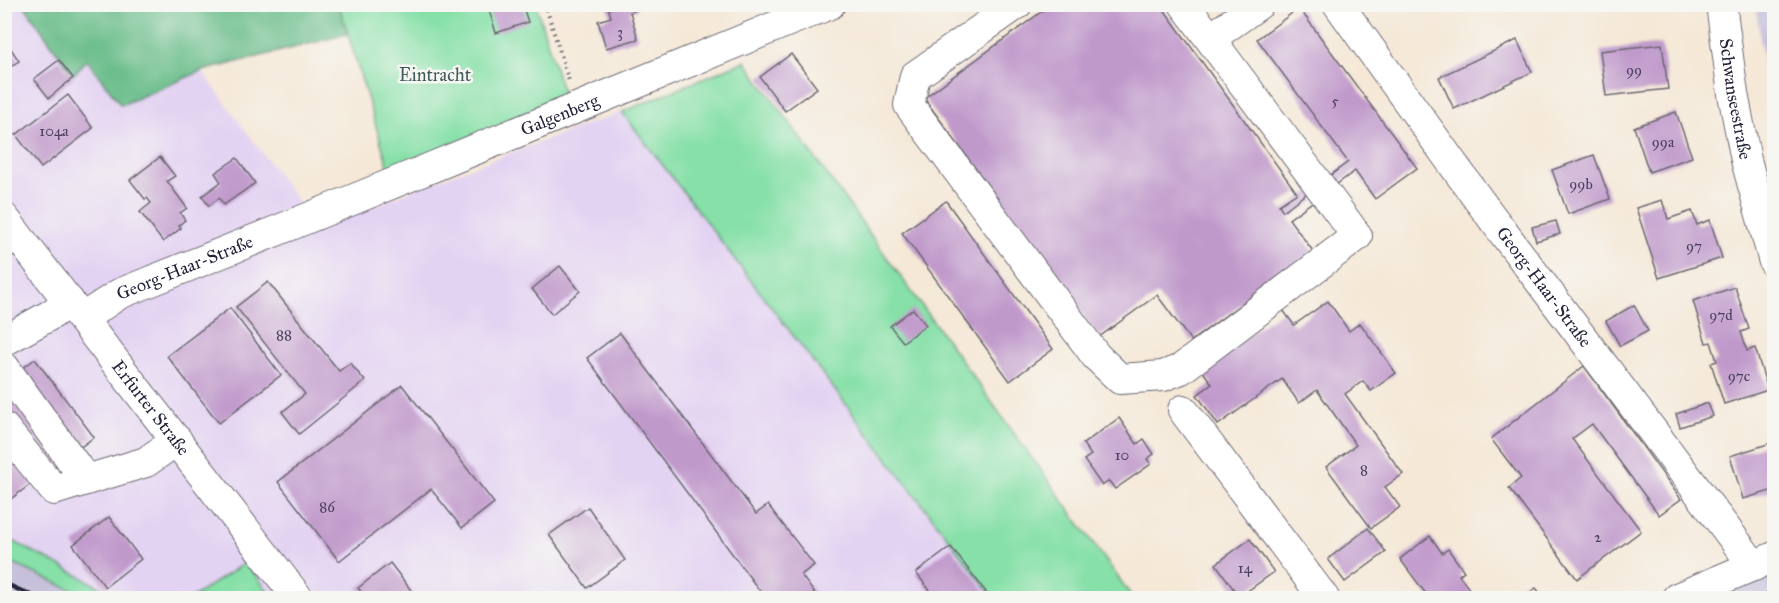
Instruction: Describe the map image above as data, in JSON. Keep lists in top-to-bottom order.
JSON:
{
  "streets": {
    "street": [
      "Schwanseestraße",
      "Galgenberg",
      "Georg-Haar-Straße",
      "Erfurter Straße"
    ]
  },
  "crossings": [
    ["Galgenberg", "Georg-Haar-Straße"],
    ["Georg-Haar-Straße", "Erfurter Straße"]
  ],
  "parks": ["Eintracht"],
  "house_numbers": [
    "3",
    "99",
    "5",
    "104a",
    "99a",
    "99b",
    "97",
    "97d",
    "88",
    "97c",
    "10",
    "8",
    "86",
    "2",
    "14"
  ]
}
